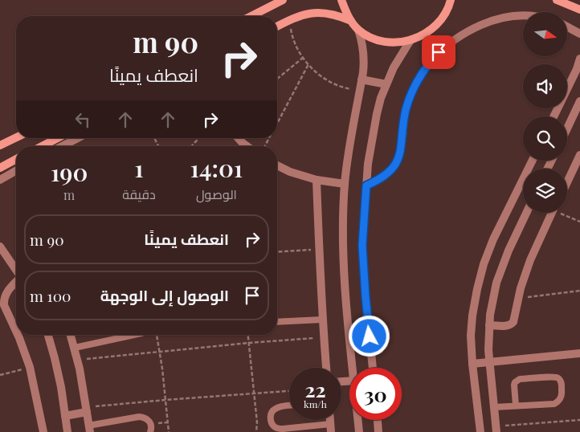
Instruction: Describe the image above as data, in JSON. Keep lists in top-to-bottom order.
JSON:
{
  "north": "right",
  "page": {
    "turn": ["90 m", "انعطف يمينًا"],
    "eta": [
      "14:01",
      "الوصول",
      "1",
      "دقيقة",
      "190",
      "m"
    ],
    "list": [
      {
        "name": "انعطف يمينًا",
        "value": "90 m"
      },
      {
        "name": "الوصول إلى الوجهة",
        "value": "100 m"
      }
    ],
    "speed": "22 km/h",
    "limit": "30"
  }
}
